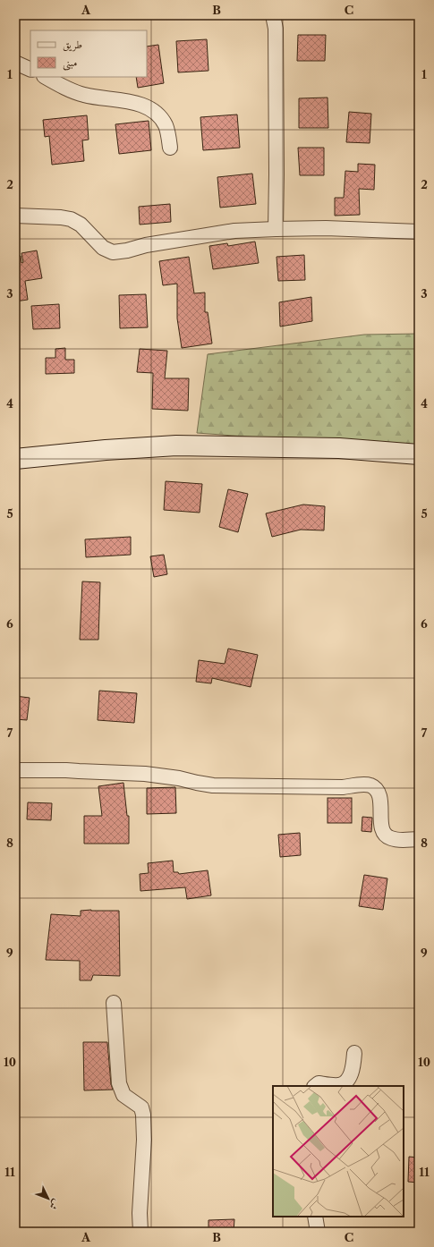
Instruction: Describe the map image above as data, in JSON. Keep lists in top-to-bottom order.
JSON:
{
  "legend": ["طريق", "مبنى"],
  "north": "bottom right",
  "grid": {
    "columns": ["A", "B", "C"],
    "rows": [
      "1",
      "2",
      "3",
      "4",
      "5",
      "6",
      "7",
      "8",
      "9",
      "10",
      "11"
    ]
  }
}
